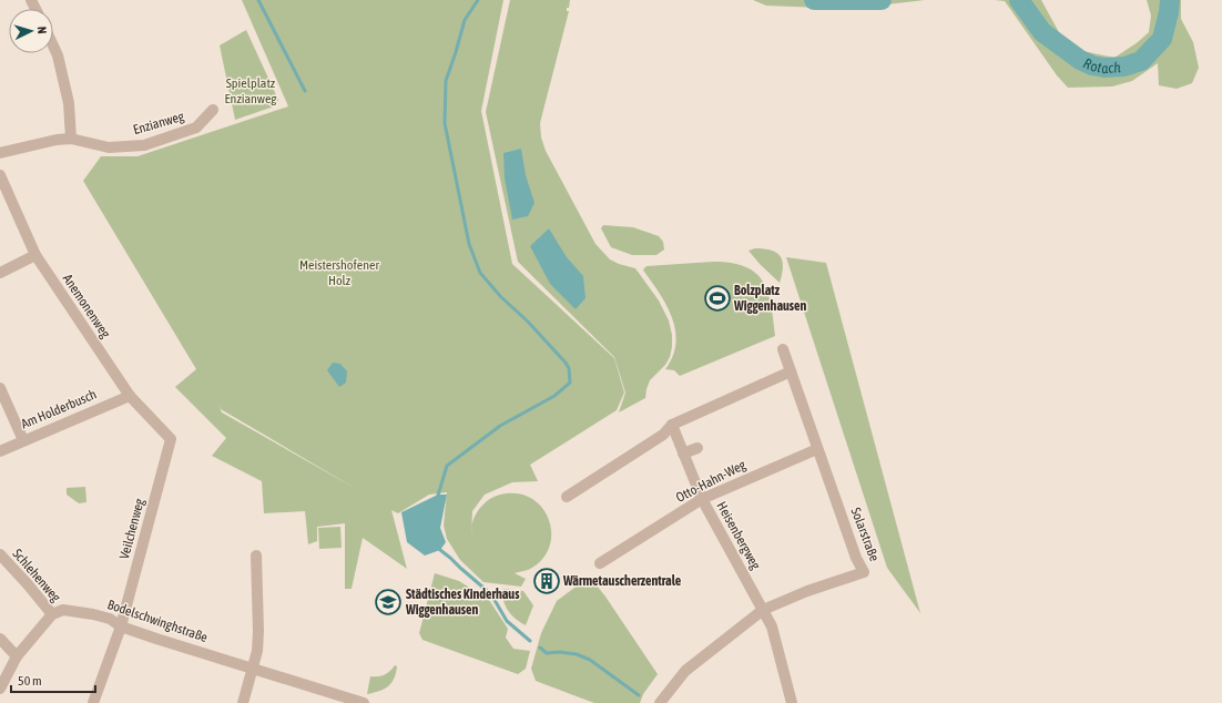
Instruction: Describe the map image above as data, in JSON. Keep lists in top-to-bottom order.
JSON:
{
  "streets": {
    "street": [
      "Enzianweg",
      "Anemonenweg",
      "Am Holderbusch",
      "Otto-Hahn-Weg",
      "Veilchenweg",
      "Solarstraße",
      "Heisenbergweg",
      "Schlehenweg",
      "Bodelschwinghstraße"
    ]
  },
  "crossings": [
    ["Anemonenweg", "Am Holderbusch"],
    ["Anemonenweg", "Veilchenweg"],
    ["Otto-Hahn-Weg", "Solarstraße"],
    ["Otto-Hahn-Weg", "Heisenbergweg"],
    ["Veilchenweg", "Bodelschwinghstraße"],
    ["Solarstraße", "Heisenbergweg"],
    ["Schlehenweg", "Bodelschwinghstraße"]
  ],
  "water": ["Rotach"],
  "parks": ["Spielplatz Enzianweg", "Meistershofener Holz"],
  "places": {
    "sports": ["Bolzplatz Wiggenhausen"],
    "building": ["Wärmetauscherzentrale"],
    "school or university": ["Städtisches Kinderhaus Wiggenhausen"]
  },
  "scale_bar": "50 m",
  "north": "right"
}
